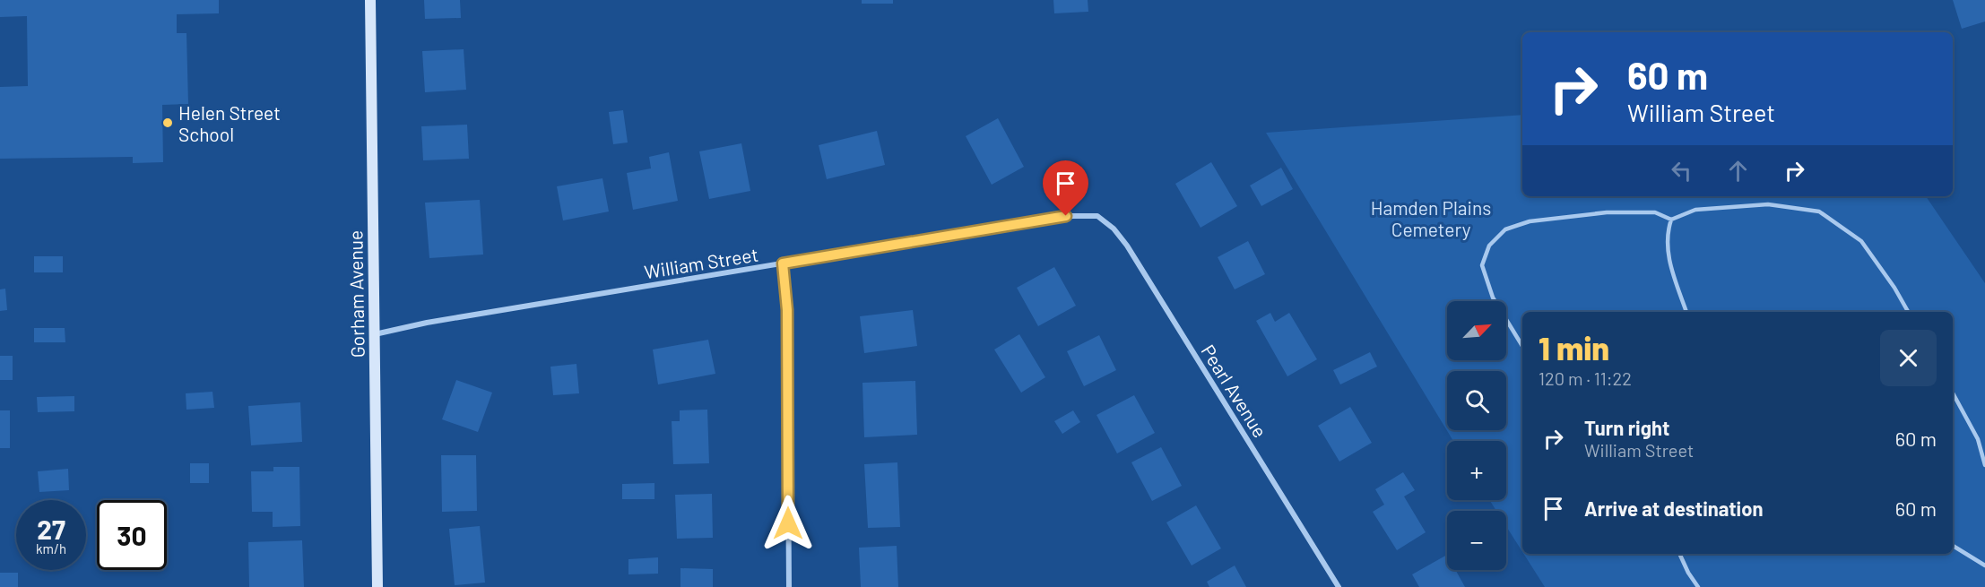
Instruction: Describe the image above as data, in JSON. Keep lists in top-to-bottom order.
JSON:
{
  "streets": {
    "main road": ["Gorham Avenue"],
    "street": ["William Street", "Pearl Avenue"]
  },
  "crossings": [
    ["William Street", "Gorham Avenue"],
    ["William Street", "Pearl Avenue"]
  ],
  "parks": ["Hamden Plains Cemetery"],
  "places": ["Helen Street School"],
  "north": "top right",
  "page": {
    "turn": ["60 m", "William Street"],
    "map_buttons": ["+", "−"],
    "heading": ["1 min", "120 m · 11:22"],
    "list": [
      {
        "name": "Turn right",
        "note": "William Street",
        "value": "60 m"
      },
      {
        "name": "Arrive at destination",
        "value": "60 m"
      }
    ],
    "speed": "27 km/h",
    "limit": "30"
  }
}
